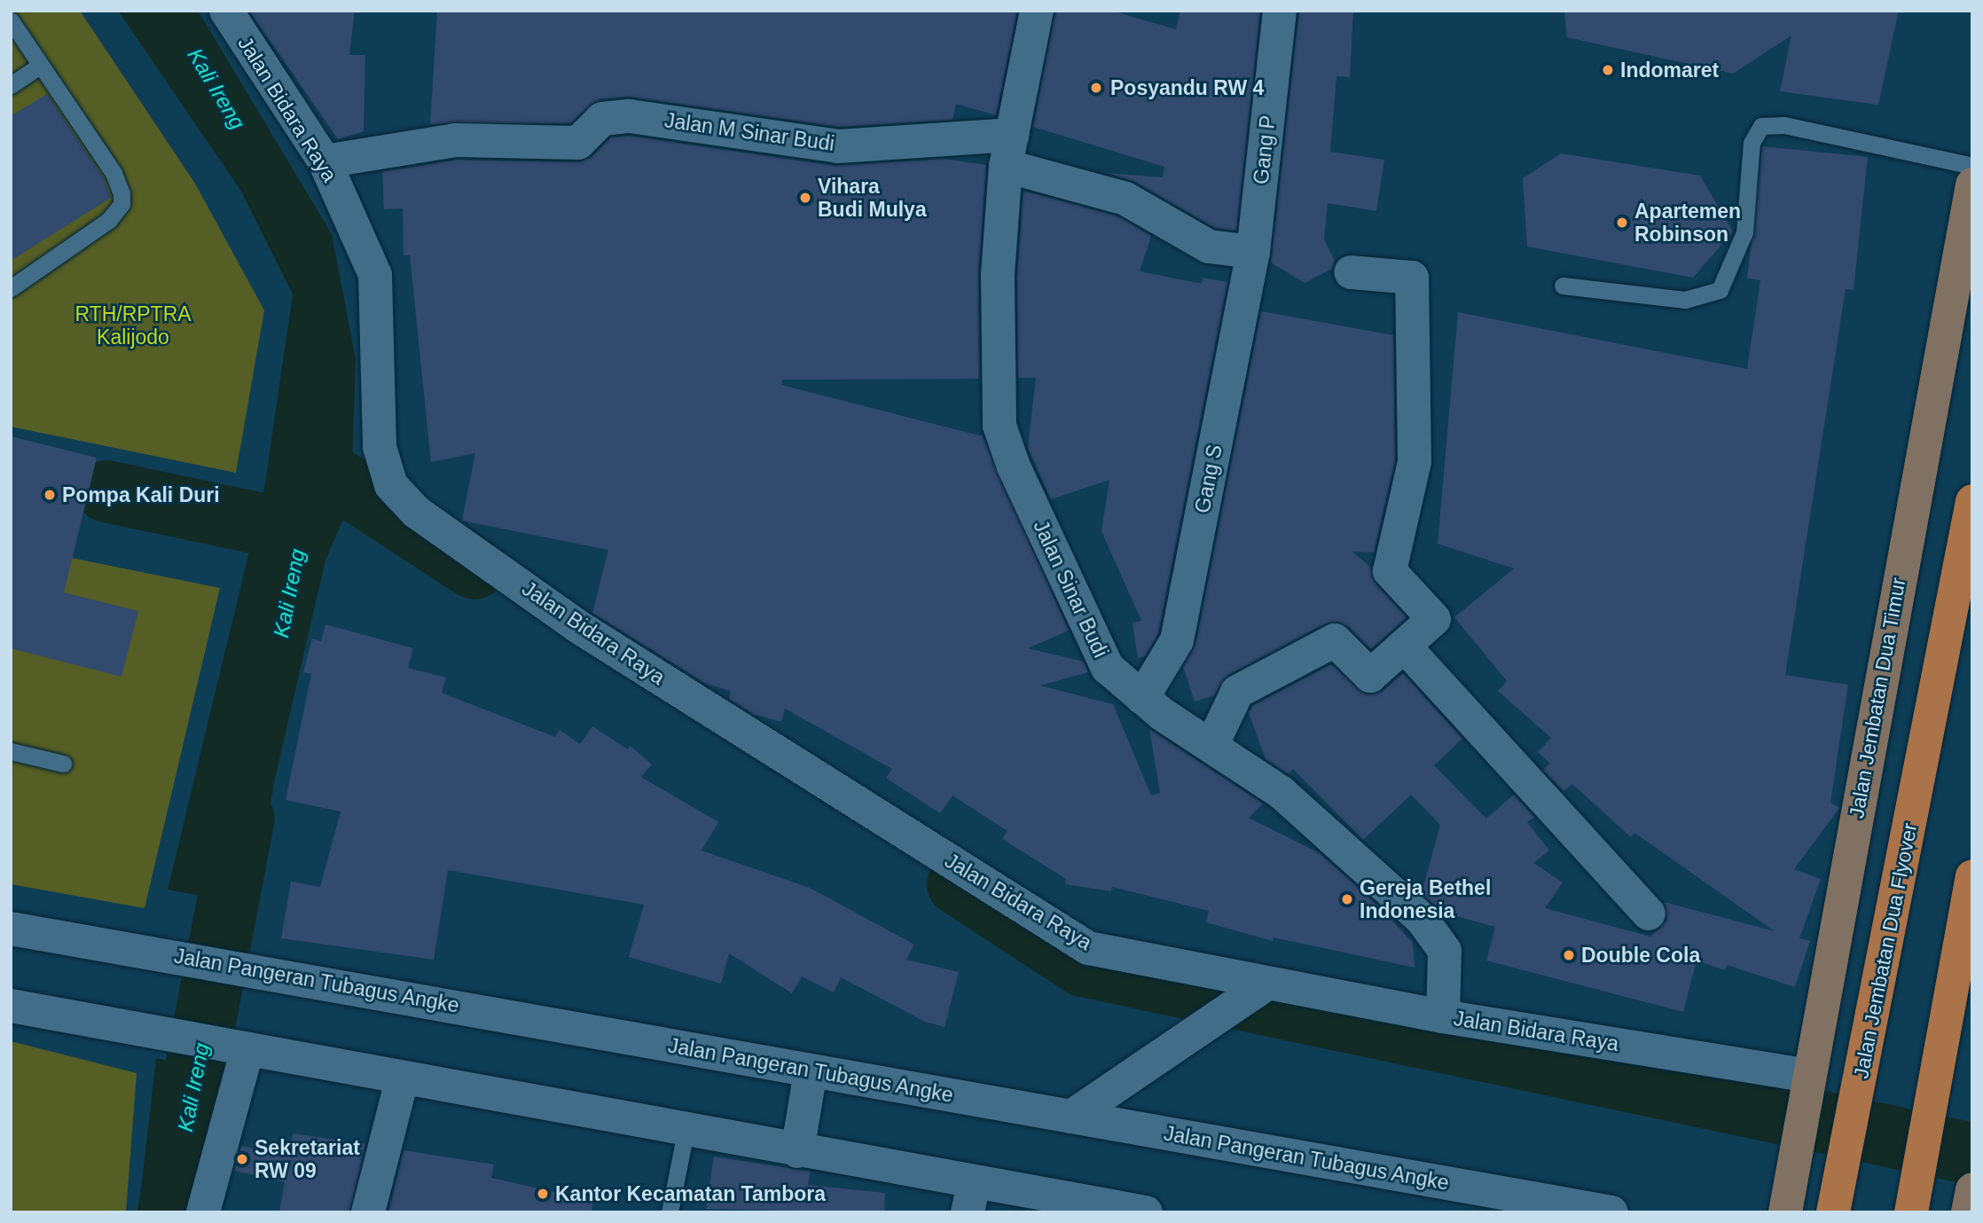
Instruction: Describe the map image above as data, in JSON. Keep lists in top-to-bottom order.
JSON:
{
  "streets": {
    "highway": ["Jalan Jembatan Dua Flyover"],
    "main road": ["Jalan Jembatan Dua Timur"],
    "street": [
      "Jalan Bidara Raya",
      "Jalan M Sinar Budi",
      "Gang P",
      "Gang S",
      "Jalan Sinar Budi",
      "Jalan Pangeran Tubagus Angke"
    ]
  },
  "crossings": [
    ["Jalan Bidara Raya", "Jalan M Sinar Budi"],
    ["Jalan Bidara Raya", "Jalan Sinar Budi"],
    ["Jalan Bidara Raya", "Jalan Jembatan Dua Timur"],
    ["Jalan M Sinar Budi", "Gang P"],
    ["Jalan M Sinar Budi", "Gang S"],
    ["Jalan M Sinar Budi", "Jalan Sinar Budi"],
    ["Gang P", "Gang S"],
    ["Gang S", "Jalan Sinar Budi"]
  ],
  "water": ["Kali Ireng"],
  "parks": ["RTH/RPTRA Kalijodo"],
  "places": [
    "Indomaret",
    "Posyandu RW 4",
    "Vihara Budi Mulya",
    "Apartemen Robinson",
    "Pompa Kali Duri",
    "Gereja Bethel Indonesia",
    "Double Cola",
    "Sekretariat RW 09",
    "Kantor Kecamatan Tambora"
  ]
}
